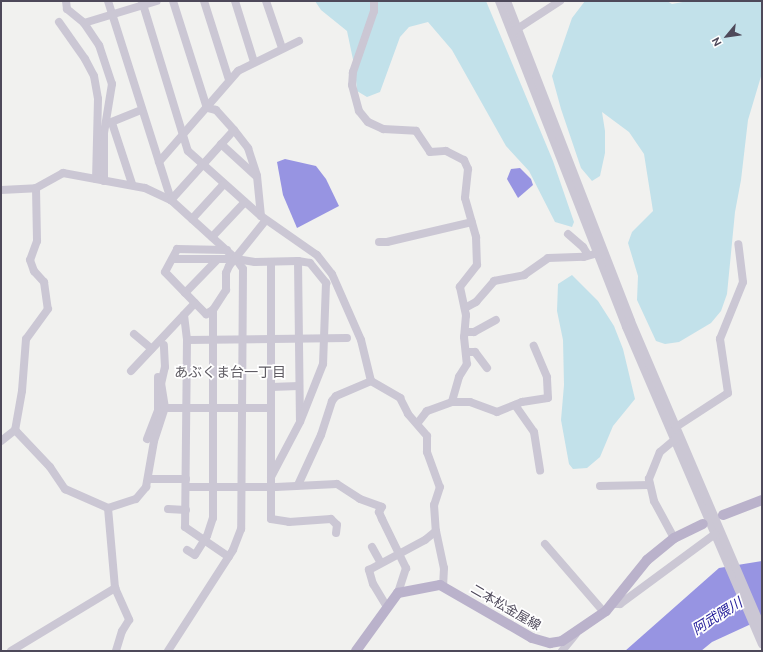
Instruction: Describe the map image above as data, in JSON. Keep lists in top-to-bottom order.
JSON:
{
  "streets": {
    "main road": ["二本松金屋線"]
  },
  "districts": ["あぶくま台一丁目"],
  "water": ["阿武隈川"],
  "north": "bottom left"
}
